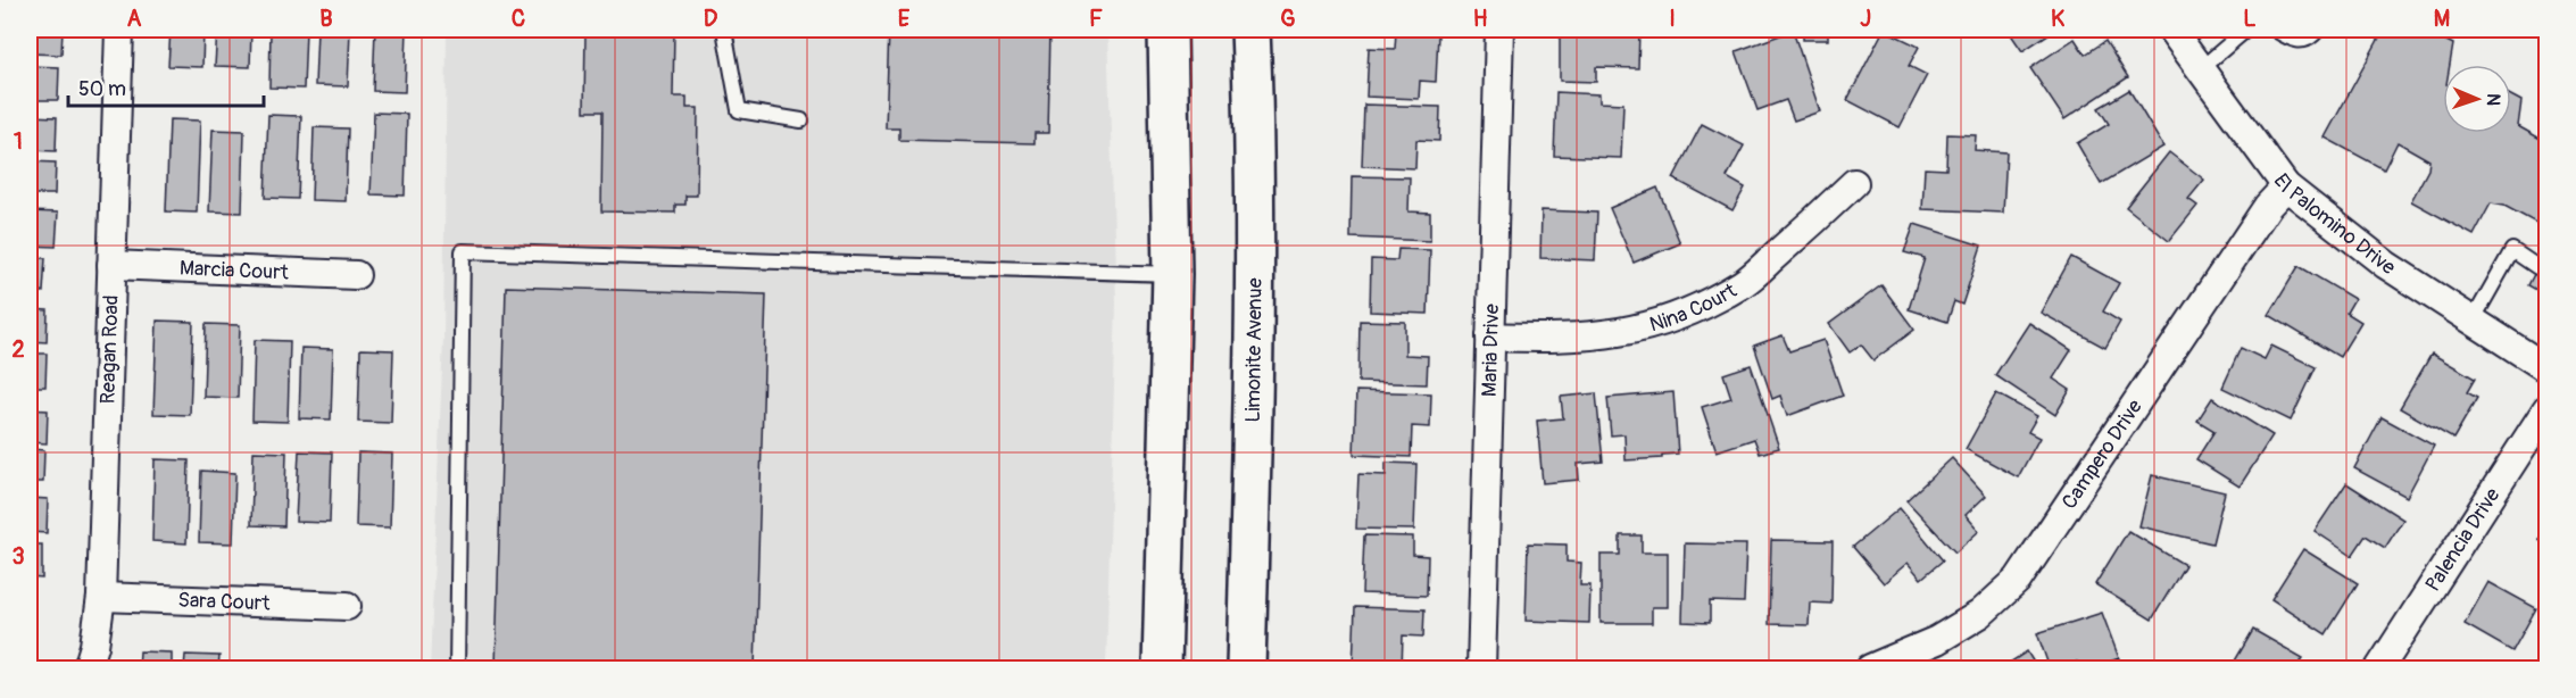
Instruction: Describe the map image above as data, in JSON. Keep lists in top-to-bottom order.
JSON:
{
  "streets": {
    "main road": ["Limonite Avenue"],
    "street": [
      "El Palomino Drive",
      "Marcia Court",
      "Nina Court",
      "Maria Drive",
      "Reagan Road",
      "Campero Drive",
      "Palencia Drive",
      "Sara Court"
    ]
  },
  "crossings": [
    ["El Palomino Drive", "Campero Drive"],
    ["Marcia Court", "Reagan Road"],
    ["Nina Court", "Maria Drive"],
    ["Reagan Road", "Sara Court"]
  ],
  "scale_bar": "50 m",
  "north": "right",
  "grid": {
    "columns": [
      "A",
      "B",
      "C",
      "D",
      "E",
      "F",
      "G",
      "H",
      "I",
      "J",
      "K",
      "L",
      "M"
    ],
    "rows": ["1", "2", "3"]
  }
}
